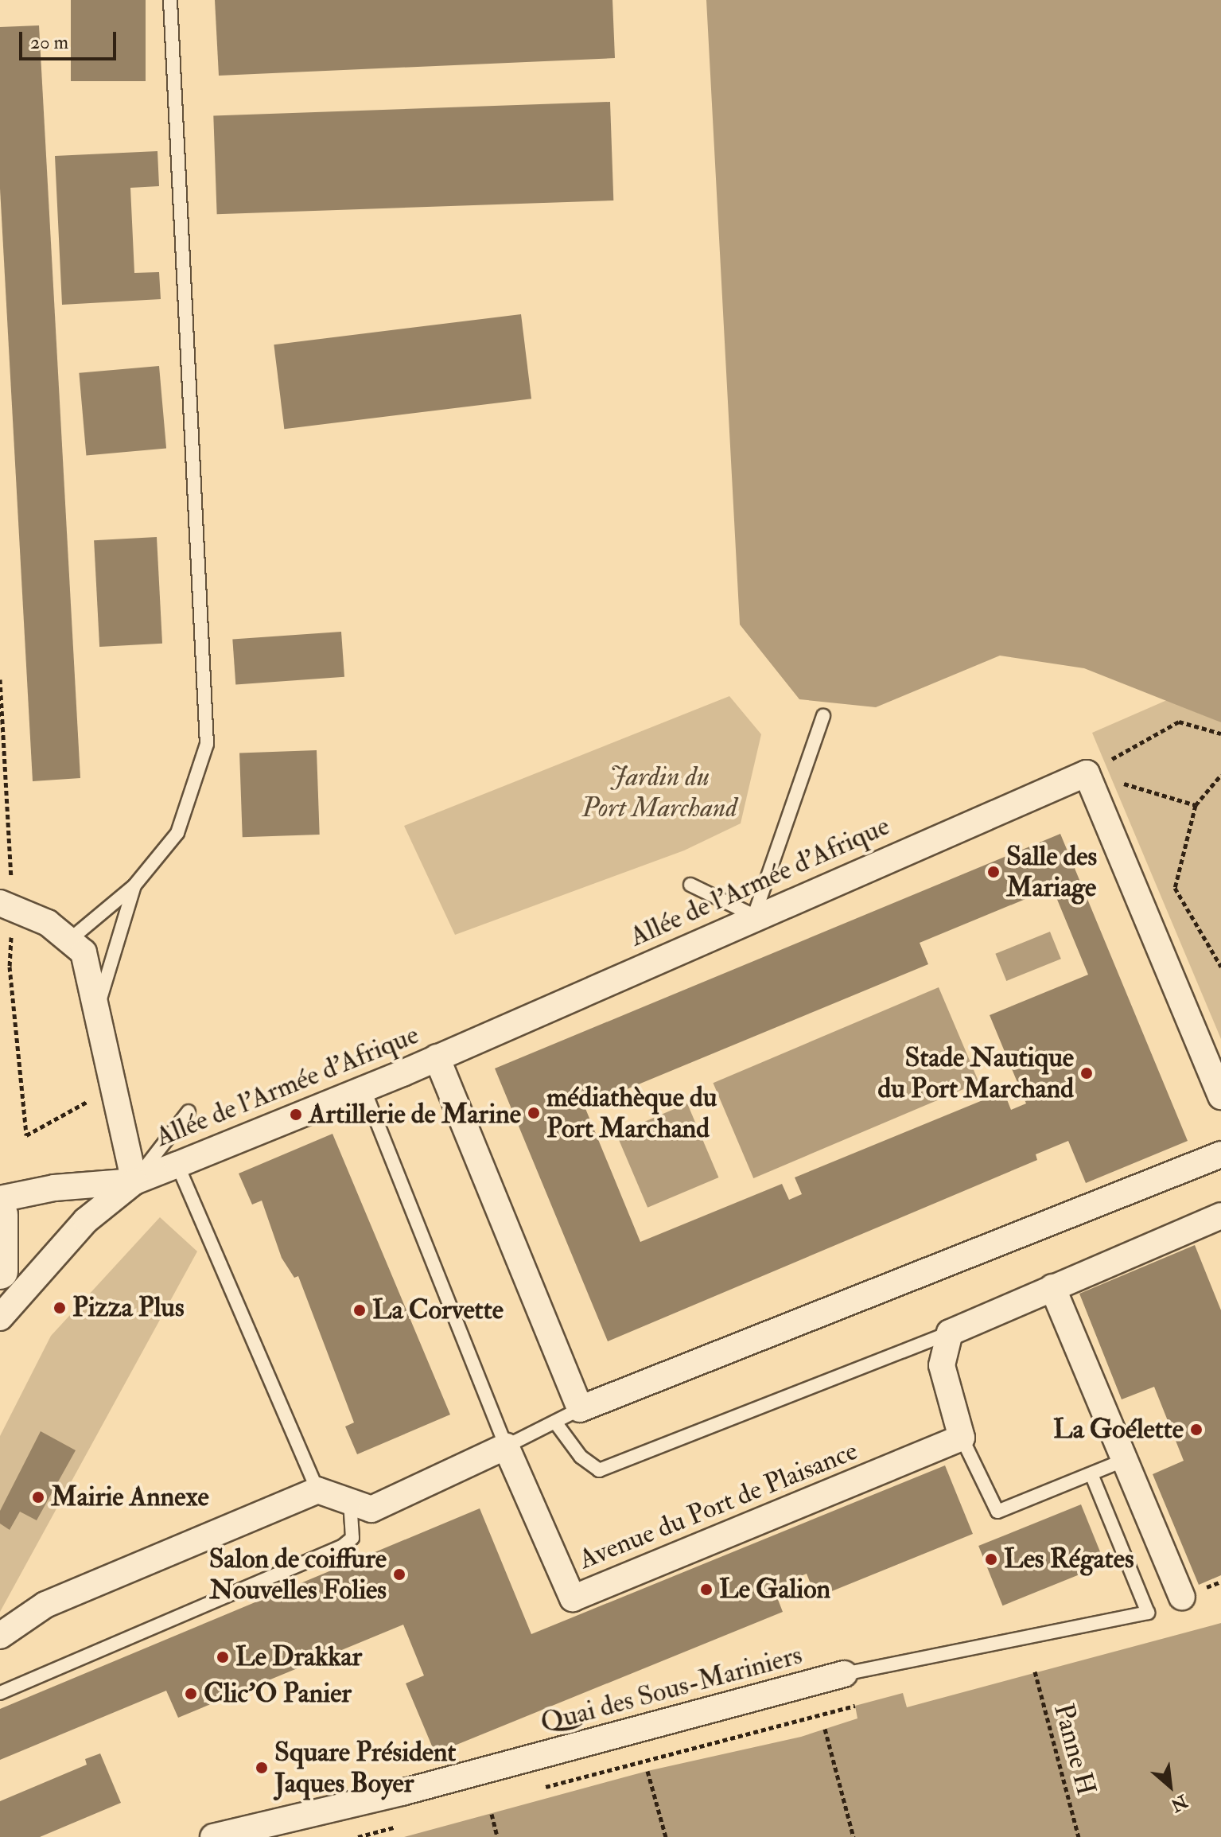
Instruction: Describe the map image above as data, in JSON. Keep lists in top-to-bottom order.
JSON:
{
  "streets": {
    "street": ["Allée de l'Armée d'Afrique", "Avenue du Port de Plaisance", "Quai des Sous-Mariniers"],
    "path": ["Panne H"]
  },
  "parks": ["Jardin du Port Marchand"],
  "places": [
    "Salle des Mariage",
    "Stade Nautique du Port Marchand",
    "médiathèque du Port Marchand",
    "Artillerie de Marine",
    "Pizza Plus",
    "La Corvette",
    "La Goélette",
    "Mairie Annexe",
    "Les Régates",
    "Salon de coiffure Nouvelles Folies",
    "Le Galion",
    "Le Drakkar",
    "Clic'O Panier",
    "Square Président Jaques Boyer"
  ],
  "scale_bar": "20 m",
  "north": "bottom right"
}
